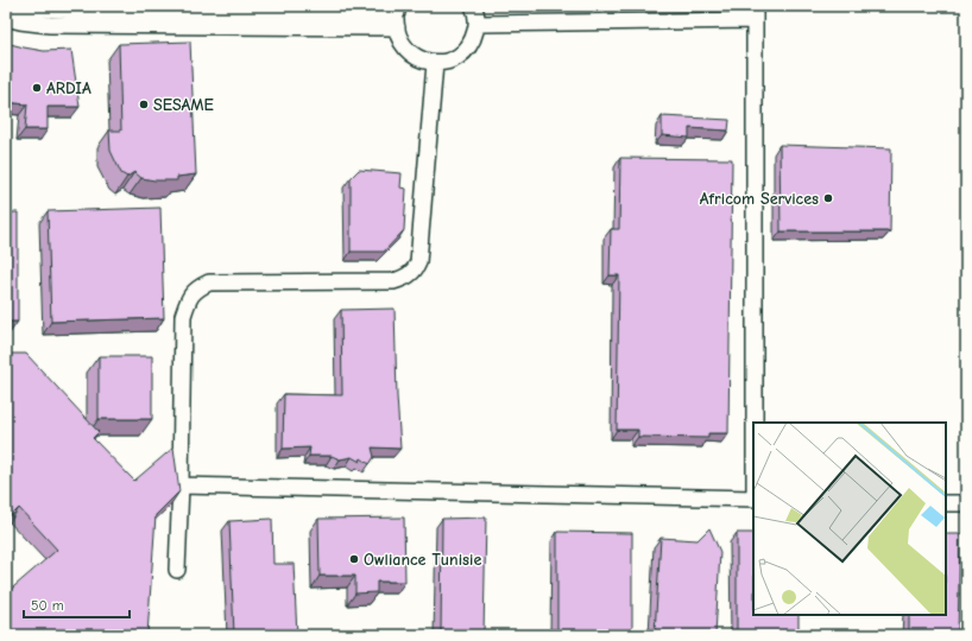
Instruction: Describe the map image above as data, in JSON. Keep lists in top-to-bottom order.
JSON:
{
  "places": [
    "ARDIA",
    "SESAME",
    "Africom Services",
    "Owliance Tunisie"
  ],
  "scale_bar": "50 m"
}
